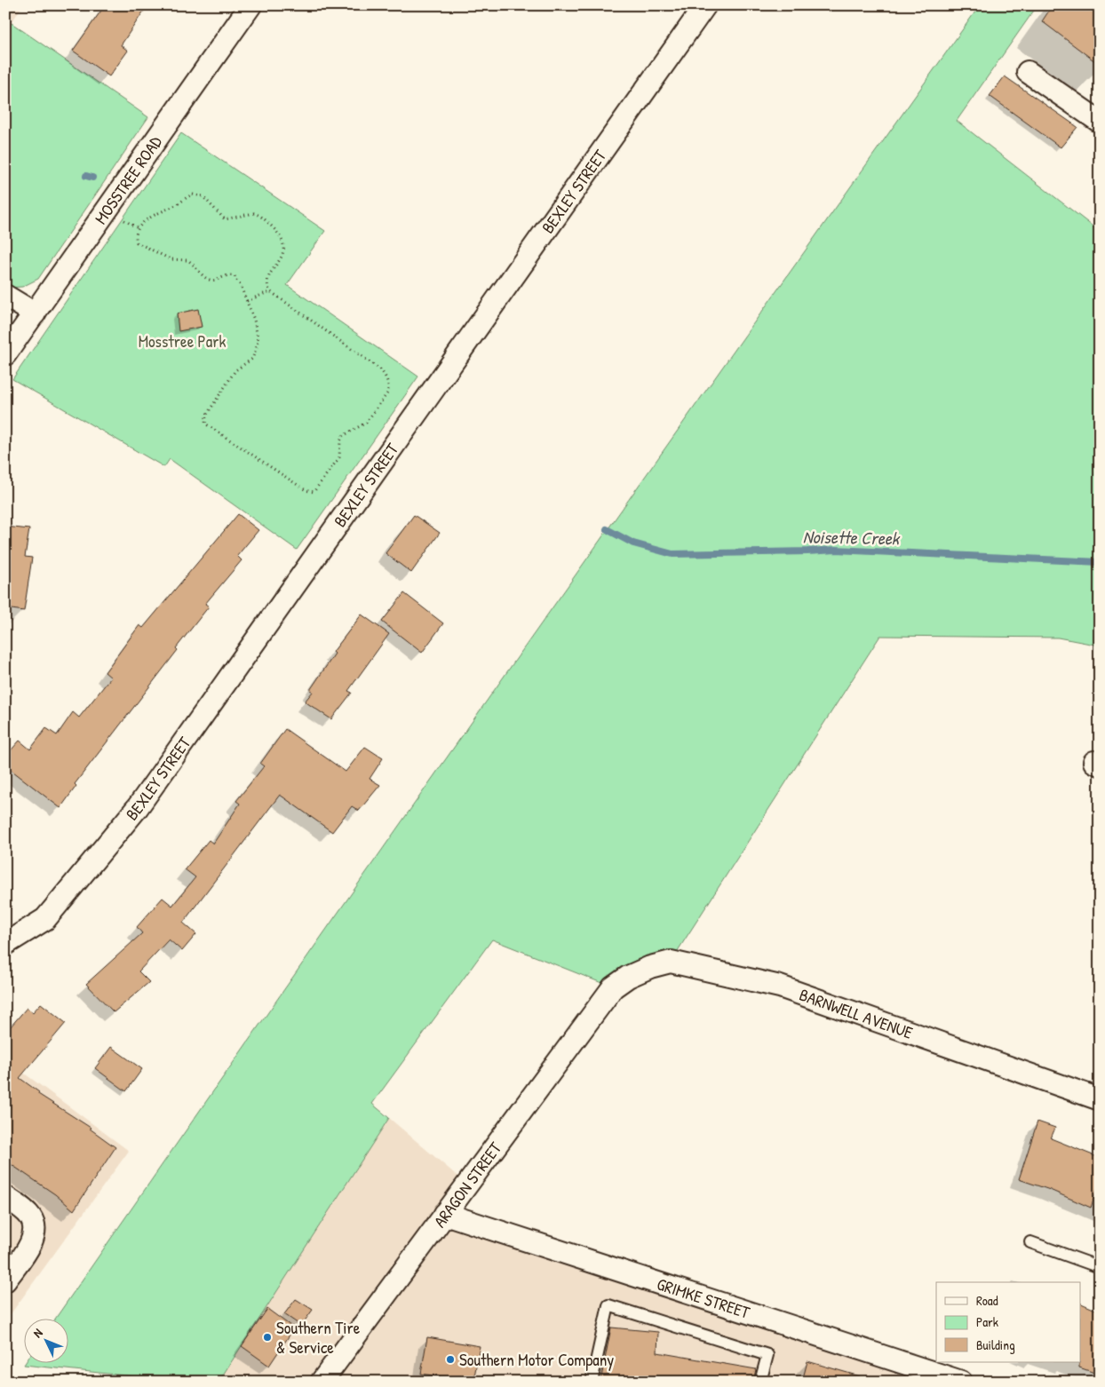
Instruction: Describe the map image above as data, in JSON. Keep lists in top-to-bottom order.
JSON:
{
  "streets": {
    "street": [
      "MOSSTREE ROAD",
      "BEXLEY STREET",
      "BARNWELL AVENUE",
      "ARAGON STREET",
      "GRIMKE STREET"
    ]
  },
  "crossings": [
    ["BARNWELL AVENUE", "ARAGON STREET"],
    ["ARAGON STREET", "GRIMKE STREET"]
  ],
  "water": ["Noisette Creek"],
  "parks": ["Mosstree Park"],
  "places": ["Southern Tire & Service", "Southern Motor Company"],
  "legend": ["Road", "Park", "Building"],
  "north": "top left"
}
